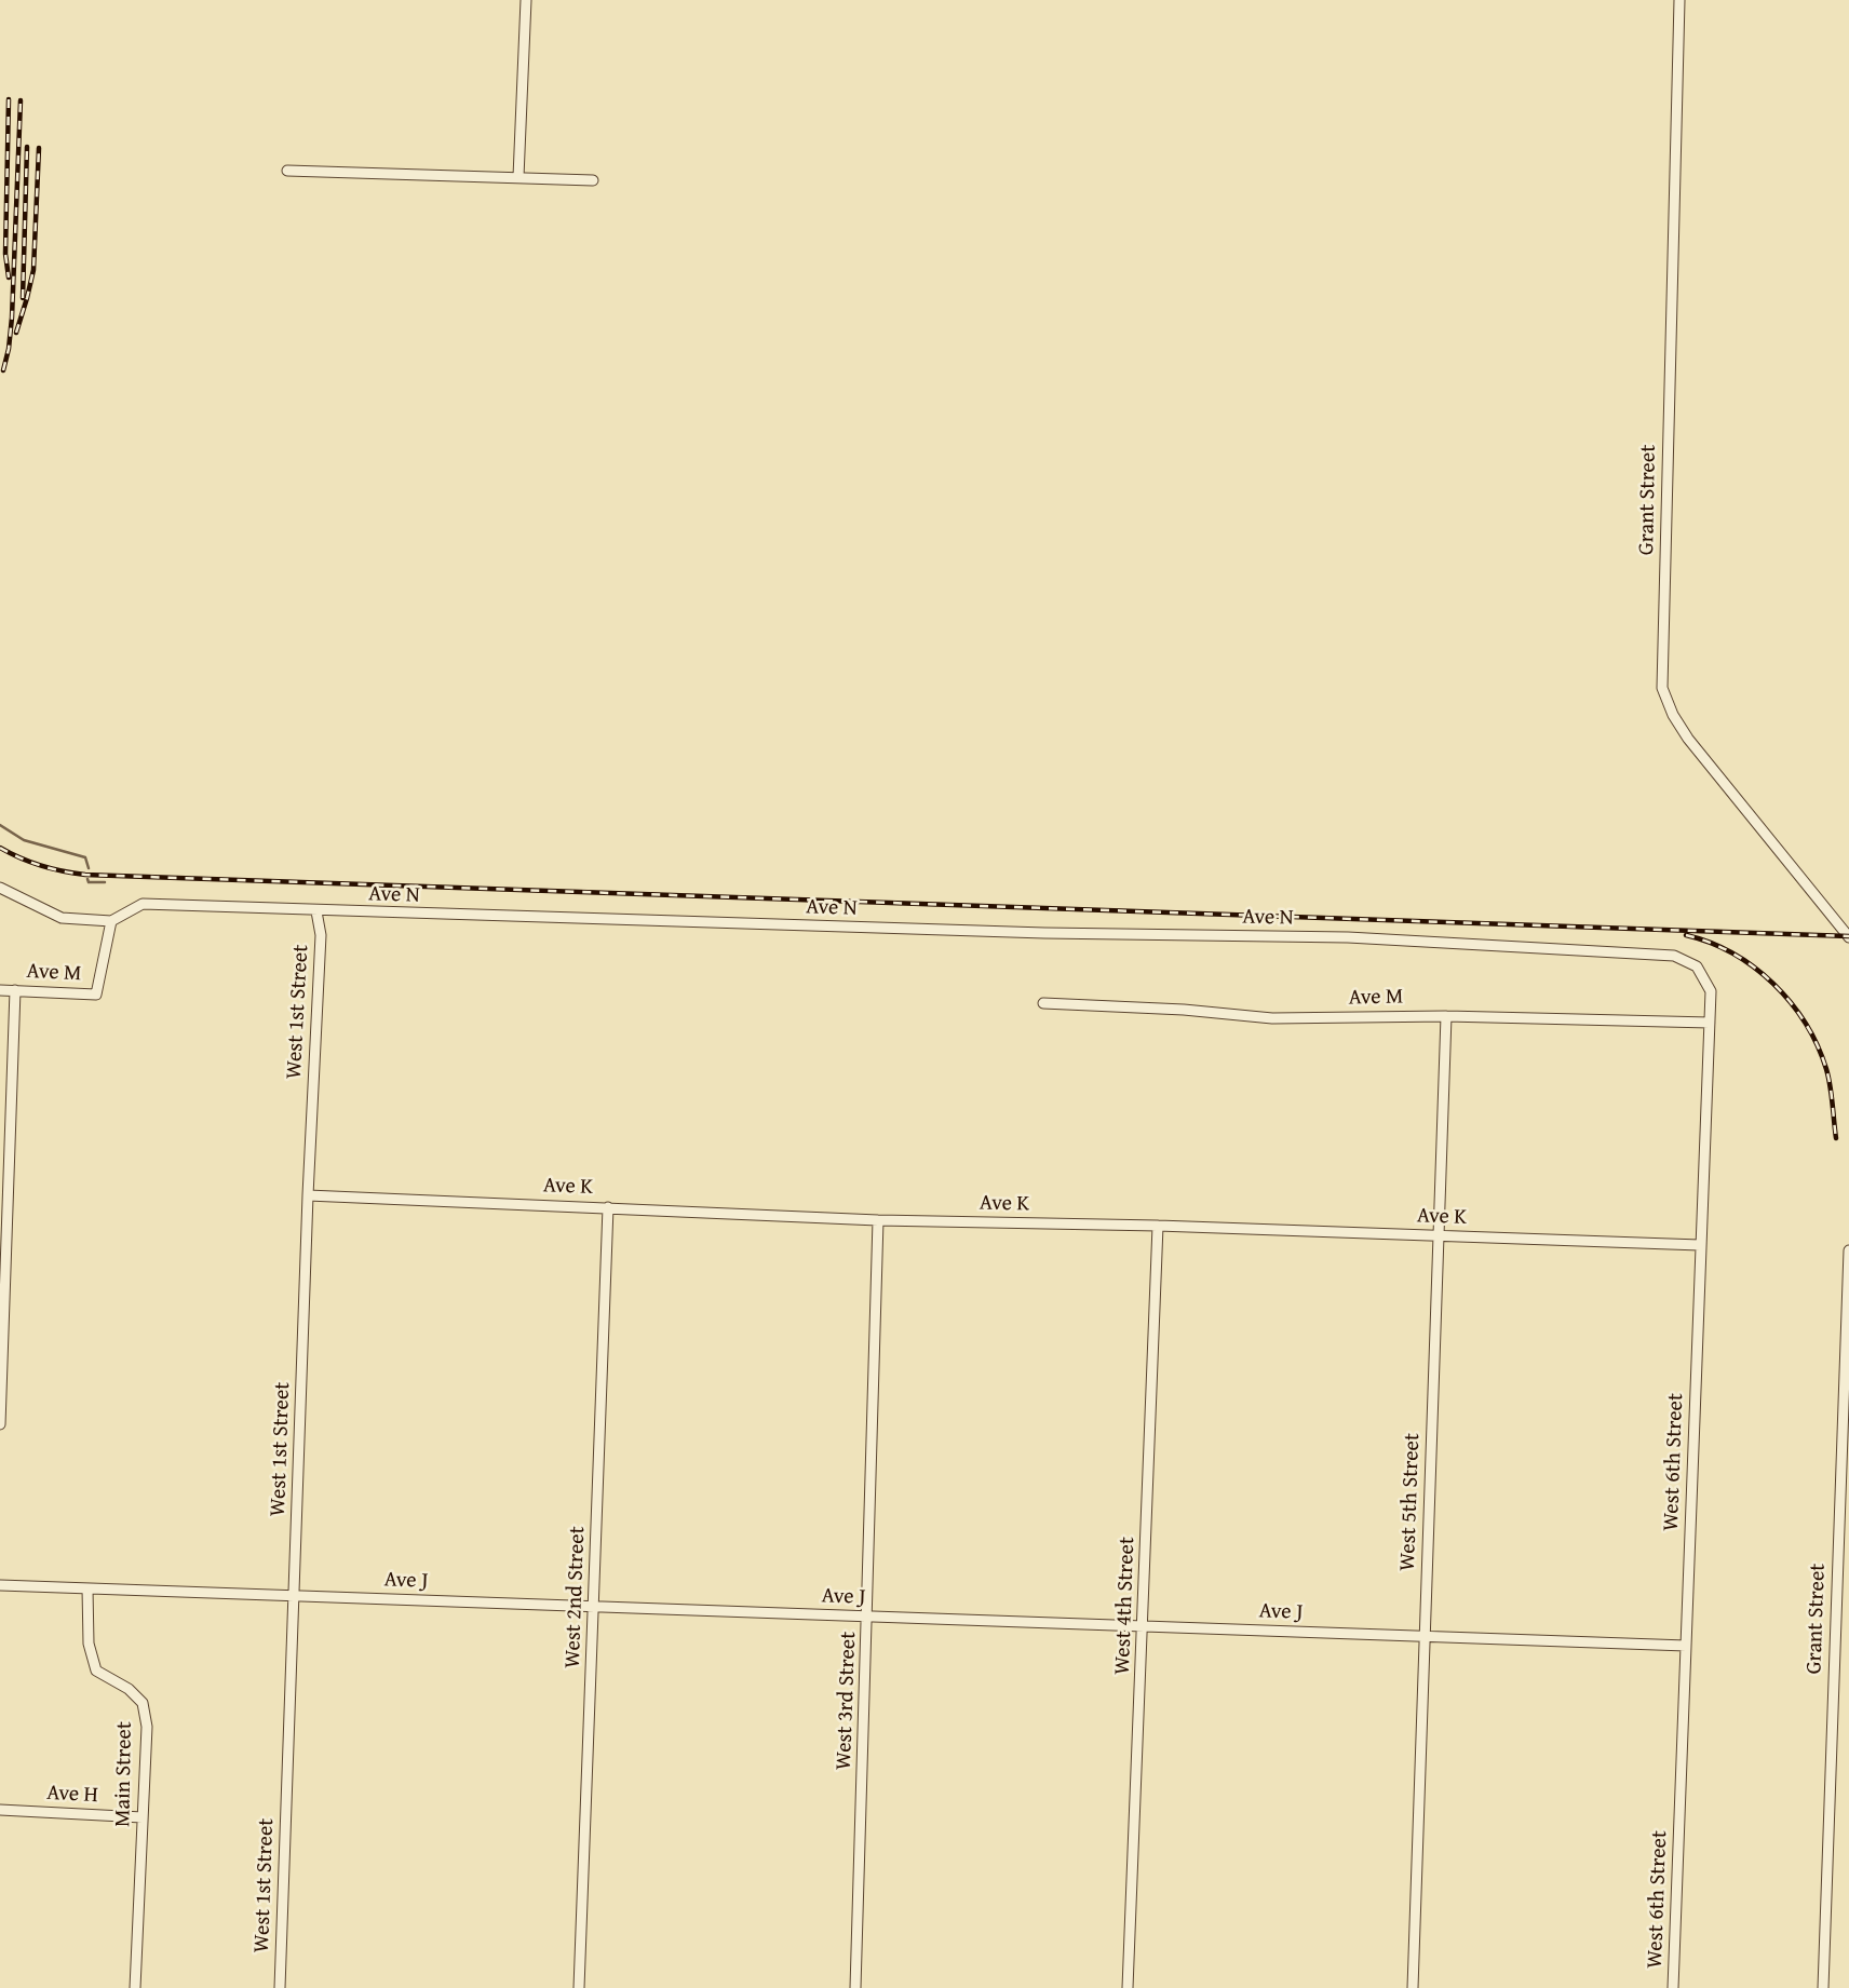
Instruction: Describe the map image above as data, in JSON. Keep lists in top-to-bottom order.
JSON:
{
  "streets": {
    "street": [
      "Grant Street",
      "Ave N",
      "Ave M",
      "West 1st Street",
      "Ave K",
      "West 6th Street",
      "West 5th Street",
      "Ave J",
      "West 2nd Street",
      "West 4th Street",
      "West 3rd Street",
      "Main Street",
      "Ave H"
    ]
  },
  "crossings": [
    ["Ave N", "Ave M"],
    ["Ave N", "West 1st Street"],
    ["Ave N", "West 6th Street"],
    ["Ave M", "West 6th Street"],
    ["Ave M", "West 5th Street"],
    ["West 1st Street", "Ave K"],
    ["West 1st Street", "Ave J"],
    ["Ave K", "West 6th Street"],
    ["Ave K", "West 5th Street"],
    ["Ave K", "West 2nd Street"],
    ["Ave K", "West 4th Street"],
    ["Ave K", "West 3rd Street"],
    ["West 6th Street", "Ave J"],
    ["West 5th Street", "Ave J"],
    ["Ave J", "West 2nd Street"],
    ["Ave J", "West 4th Street"],
    ["Ave J", "West 3rd Street"],
    ["Ave J", "Main Street"],
    ["Main Street", "Ave H"]
  ]
}
